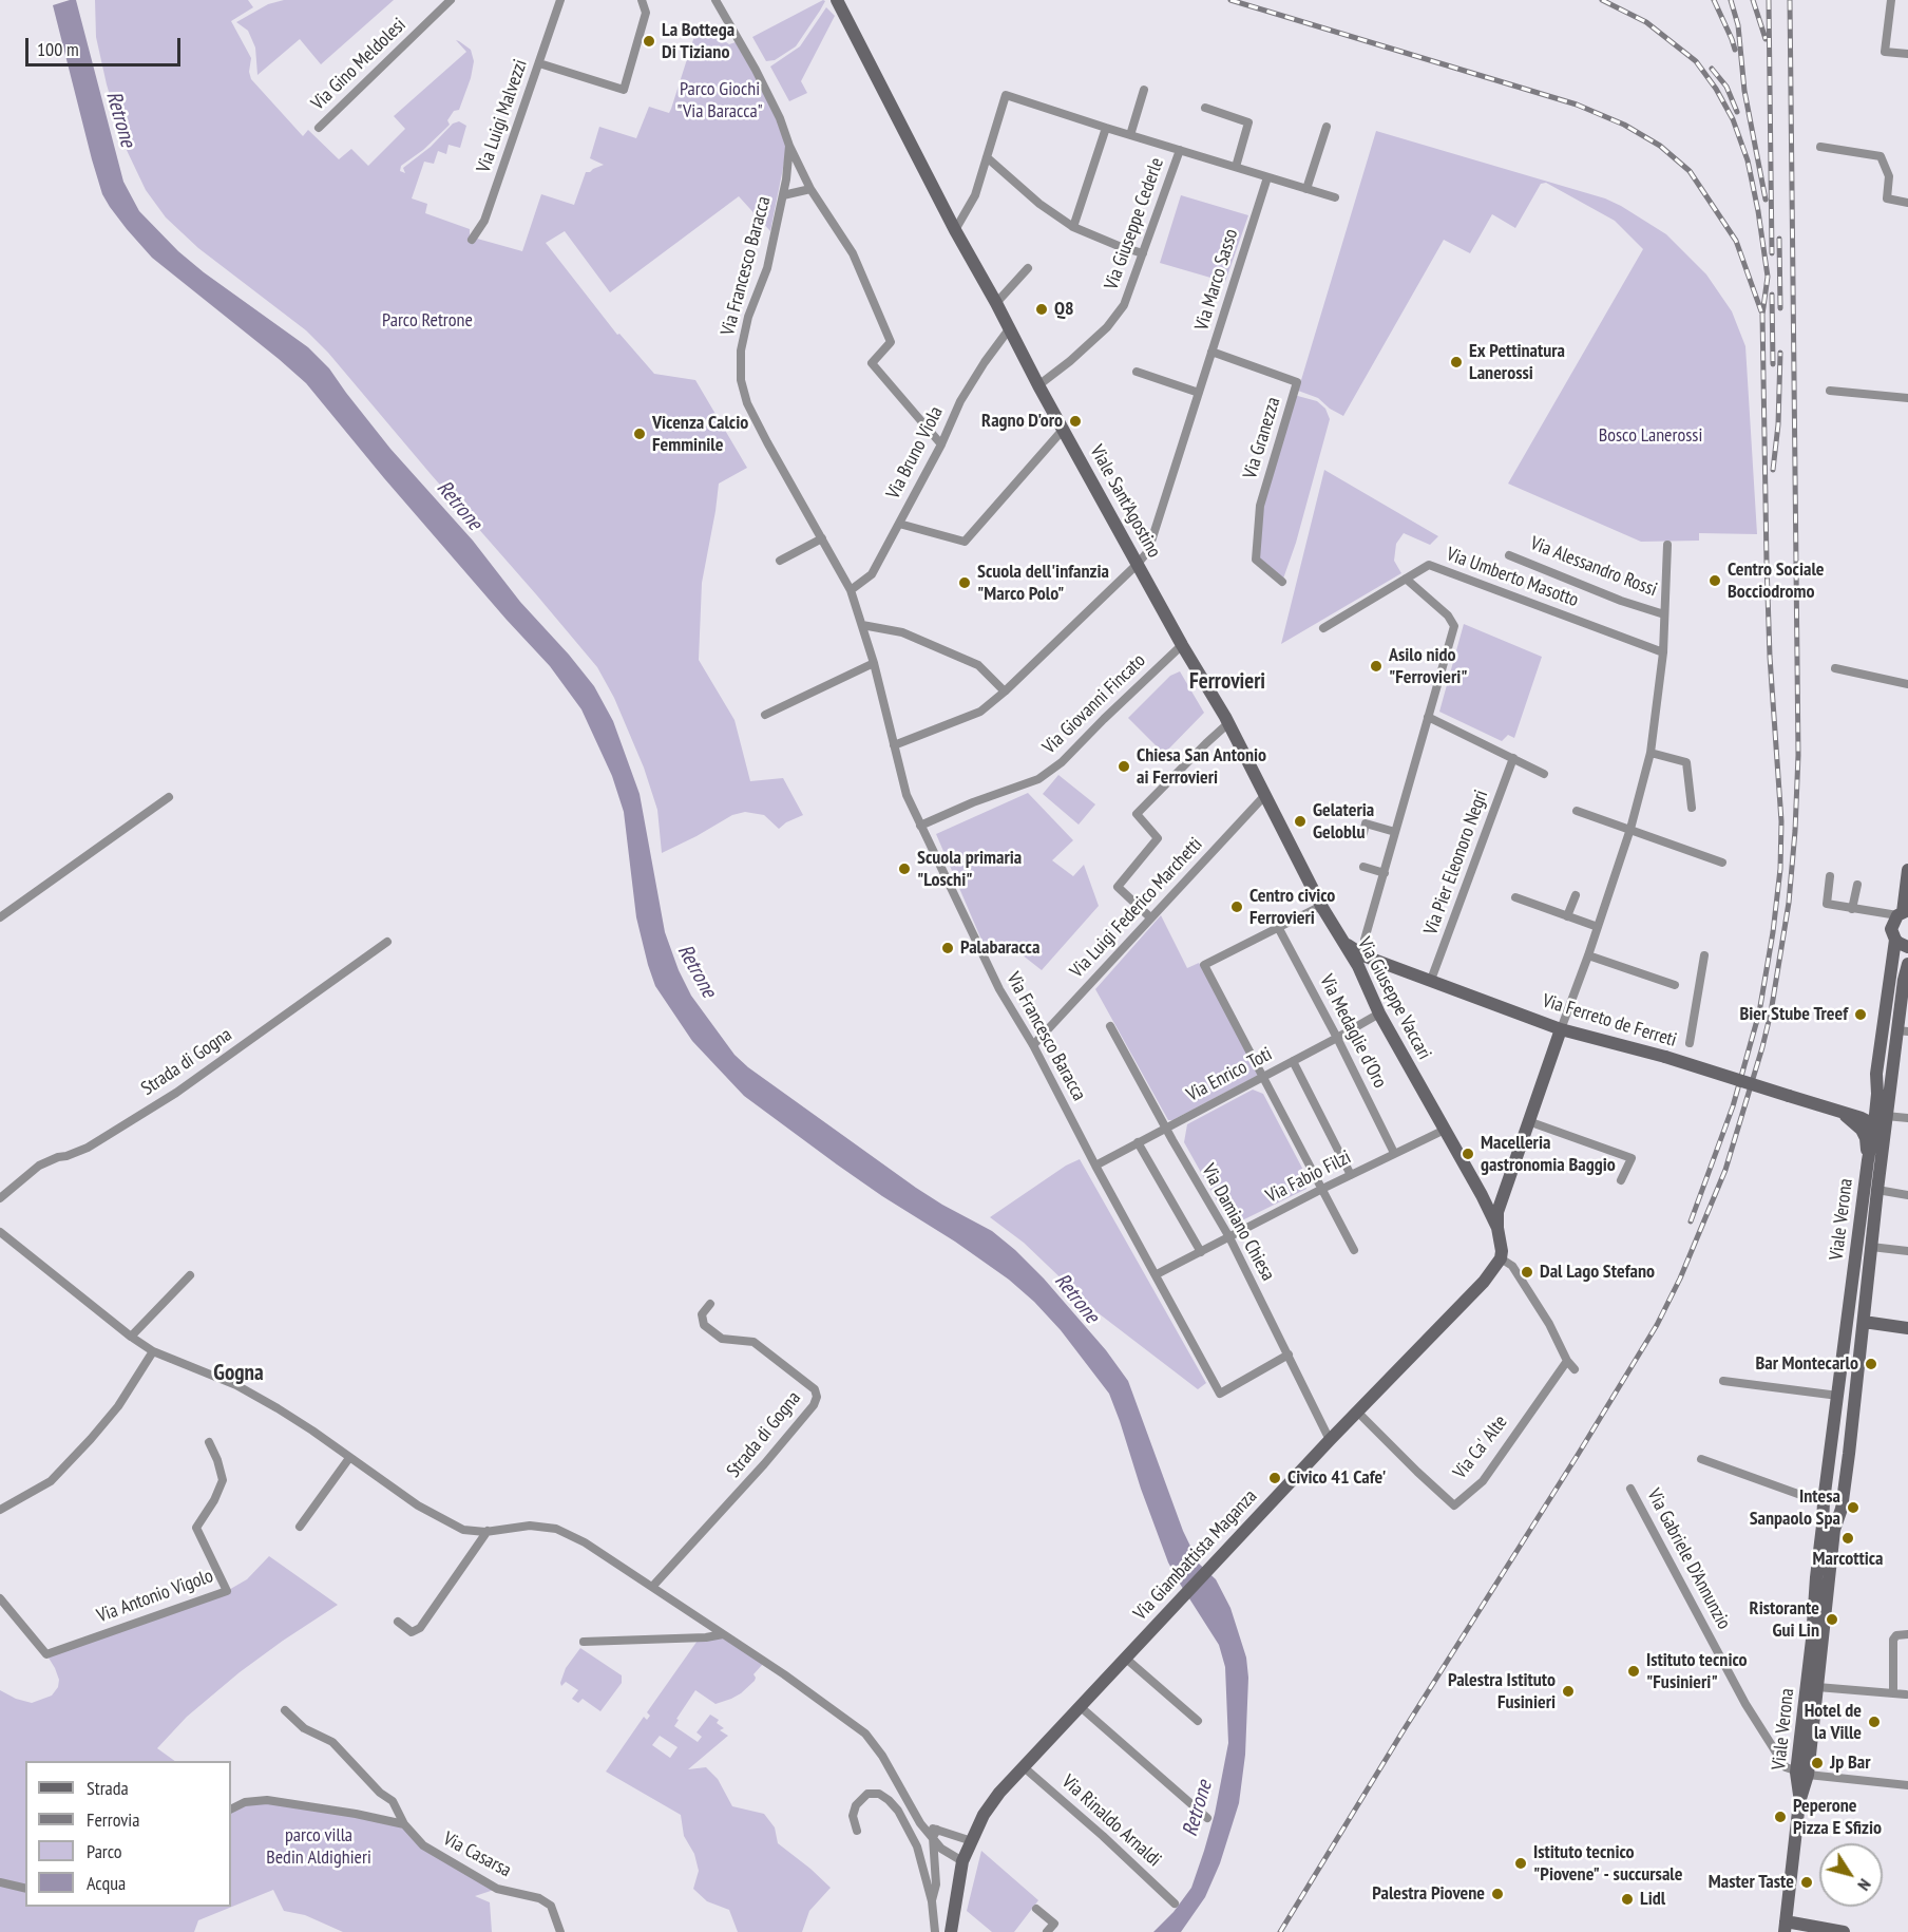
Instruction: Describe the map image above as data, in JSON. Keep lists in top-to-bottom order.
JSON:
{
  "streets": {
    "main road": [
      "Viale Sant'Agostino",
      "Via Alessandro Rossi",
      "Via Giuseppe Vaccari",
      "Via Ferreto de Ferreti",
      "Viale Verona",
      "Via Giambattista Maganza"
    ],
    "street": [
      "Via Gino Meldolesi",
      "Via Luigi Malvezzi",
      "Via Giuseppe Cederle",
      "Via Francesco Baracca",
      "Via Marco Sasso",
      "Via Granezza",
      "Via Bruno Viola",
      "Via Umberto Masotto",
      "Via Giovanni Fincato",
      "Via Pier Eleonoro Negri",
      "Via Luigi Federico Marchetti",
      "Via Medaglie d'Oro",
      "Strada di Gogna",
      "Via Enrico Toti",
      "Via Fabio Filzi",
      "Via Damiano Chiesa",
      "Via Ca' Alte",
      "Via Gabriele D'Annunzio",
      "Via Antonio Vigolo",
      "Via Rinaldo Arnaldi",
      "Via Casarsa"
    ]
  },
  "crossings": [
    ["Via Giuseppe Cederle", "Viale Sant'Agostino"],
    ["Via Francesco Baracca", "Via Marco Sasso"],
    ["Via Francesco Baracca", "Via Bruno Viola"],
    ["Via Francesco Baracca", "Via Giovanni Fincato"],
    ["Via Francesco Baracca", "Via Luigi Federico Marchetti"],
    ["Via Francesco Baracca", "Via Enrico Toti"],
    ["Via Francesco Baracca", "Via Fabio Filzi"],
    ["Via Francesco Baracca", "Via Damiano Chiesa"],
    ["Via Marco Sasso", "Via Granezza"],
    ["Via Marco Sasso", "Viale Sant'Agostino"],
    ["Via Bruno Viola", "Viale Sant'Agostino"],
    ["Viale Sant'Agostino", "Via Giovanni Fincato"],
    ["Viale Sant'Agostino", "Via Giuseppe Vaccari"],
    ["Via Alessandro Rossi", "Via Umberto Masotto"],
    ["Via Alessandro Rossi", "Via Giuseppe Vaccari"],
    ["Via Alessandro Rossi", "Via Ferreto de Ferreti"],
    ["Via Pier Eleonoro Negri", "Via Ferreto de Ferreti"],
    ["Via Luigi Federico Marchetti", "Via Giuseppe Vaccari"],
    ["Via Giuseppe Vaccari", "Via Ferreto de Ferreti"],
    ["Via Giuseppe Vaccari", "Via Enrico Toti"],
    ["Via Giuseppe Vaccari", "Via Fabio Filzi"],
    ["Via Ferreto de Ferreti", "Viale Verona"],
    ["Via Medaglie d'Oro", "Via Enrico Toti"],
    ["Via Medaglie d'Oro", "Via Fabio Filzi"],
    ["Via Enrico Toti", "Via Damiano Chiesa"],
    ["Via Fabio Filzi", "Via Damiano Chiesa"],
    ["Viale Verona", "Via Gabriele D'Annunzio"],
    ["Via Damiano Chiesa", "Via Giambattista Maganza"],
    ["Via Ca' Alte", "Via Giambattista Maganza"],
    ["Via Giambattista Maganza", "Via Rinaldo Arnaldi"]
  ],
  "districts": ["Ferrovieri", "Gogna"],
  "water": ["Retrone"],
  "parks": [
    "Parco Giochi \"Via Baracca\"",
    "Parco Retrone",
    "Bosco Lanerossi",
    "parco villa Bedin Aldighieri"
  ],
  "places": [
    "La Bottega Di Tiziano",
    "Q8",
    "Ex Pettinatura Lanerossi",
    "Ragno D'oro",
    "Vicenza Calcio Femminile",
    "Centro Sociale Bocciodromo",
    "Scuola dell'infanzia \"Marco Polo\"",
    "Asilo nido \"Ferrovieri\"",
    "Chiesa San Antonio ai Ferrovieri",
    "Gelateria Geloblu",
    "Scuola primaria \"Loschi\"",
    "Centro civico Ferrovieri",
    "Palabaracca",
    "Bier Stube Treef",
    "Macelleria gastronomia Baggio",
    "Dal Lago Stefano",
    "Bar Montecarlo",
    "Civico 41 Cafe'",
    "Intesa Sanpaolo Spa",
    "Marcottica",
    "Ristorante Gui Lin",
    "Istituto tecnico \"Fusinieri\"",
    "Palestra Istituto Fusinieri",
    "Hotel de la Ville",
    "Jp Bar",
    "Peperone Pizza E Sfizio",
    "Istituto tecnico \"Piovene\" - succursale",
    "Master Taste",
    "Palestra Piovene",
    "Lidl"
  ],
  "legend": [
    "Strada",
    "Ferrovia",
    "Parco",
    "Acqua"
  ],
  "scale_bar": "100 m",
  "north": "bottom right"
}
